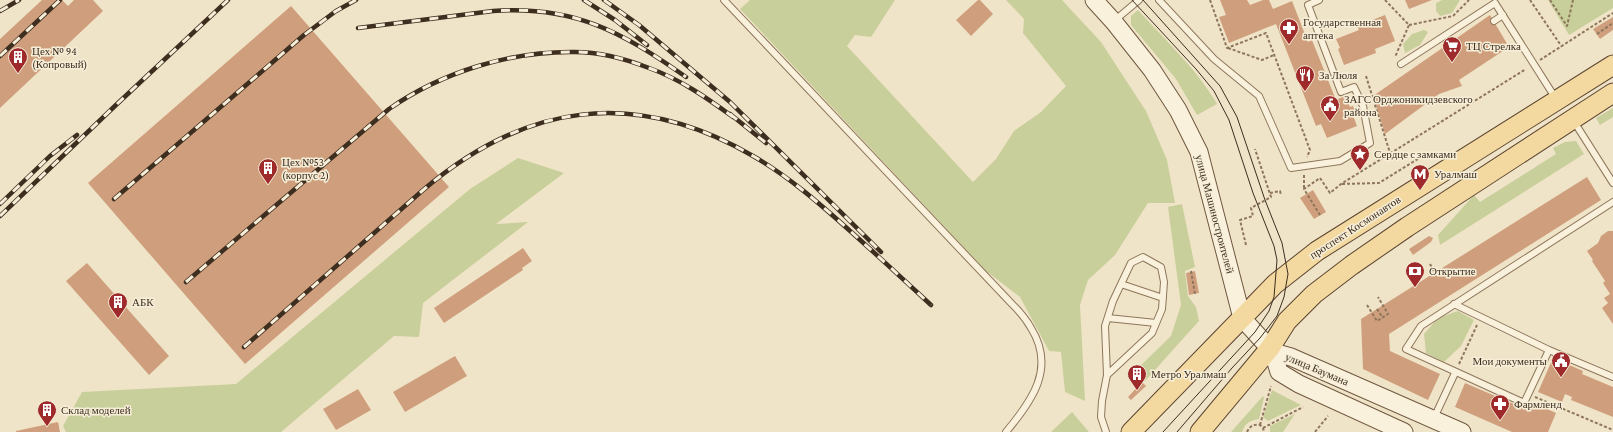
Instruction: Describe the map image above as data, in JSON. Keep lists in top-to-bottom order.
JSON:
{
  "streets": {
    "main road": ["улица Машиностроителей", "проспект Космонавтов", "улица Баумана"]
  },
  "crossings": [
    ["улица Машиностроителей", "проспект Космонавтов"],
    ["улица Машиностроителей", "улица Баумана"]
  ],
  "places": {
    "pharmacy": ["Государственная аптека", "Фармленд"],
    "supermarket": ["ТЦ Стрелка"],
    "building": [
      "Цех № 94 (Копровый)",
      "Цех №53 (корпус 2)",
      "АБК",
      "Метро Уралмаш",
      "Склад моделей"
    ],
    "restaurant": ["За Люля"],
    "public building": ["ЗАГС Орджоникидзевского района", "Мои документы"],
    "place": ["Сердце с замками"],
    "metro station": ["Уралмаш"],
    "bank": ["Открытие"]
  }
}
